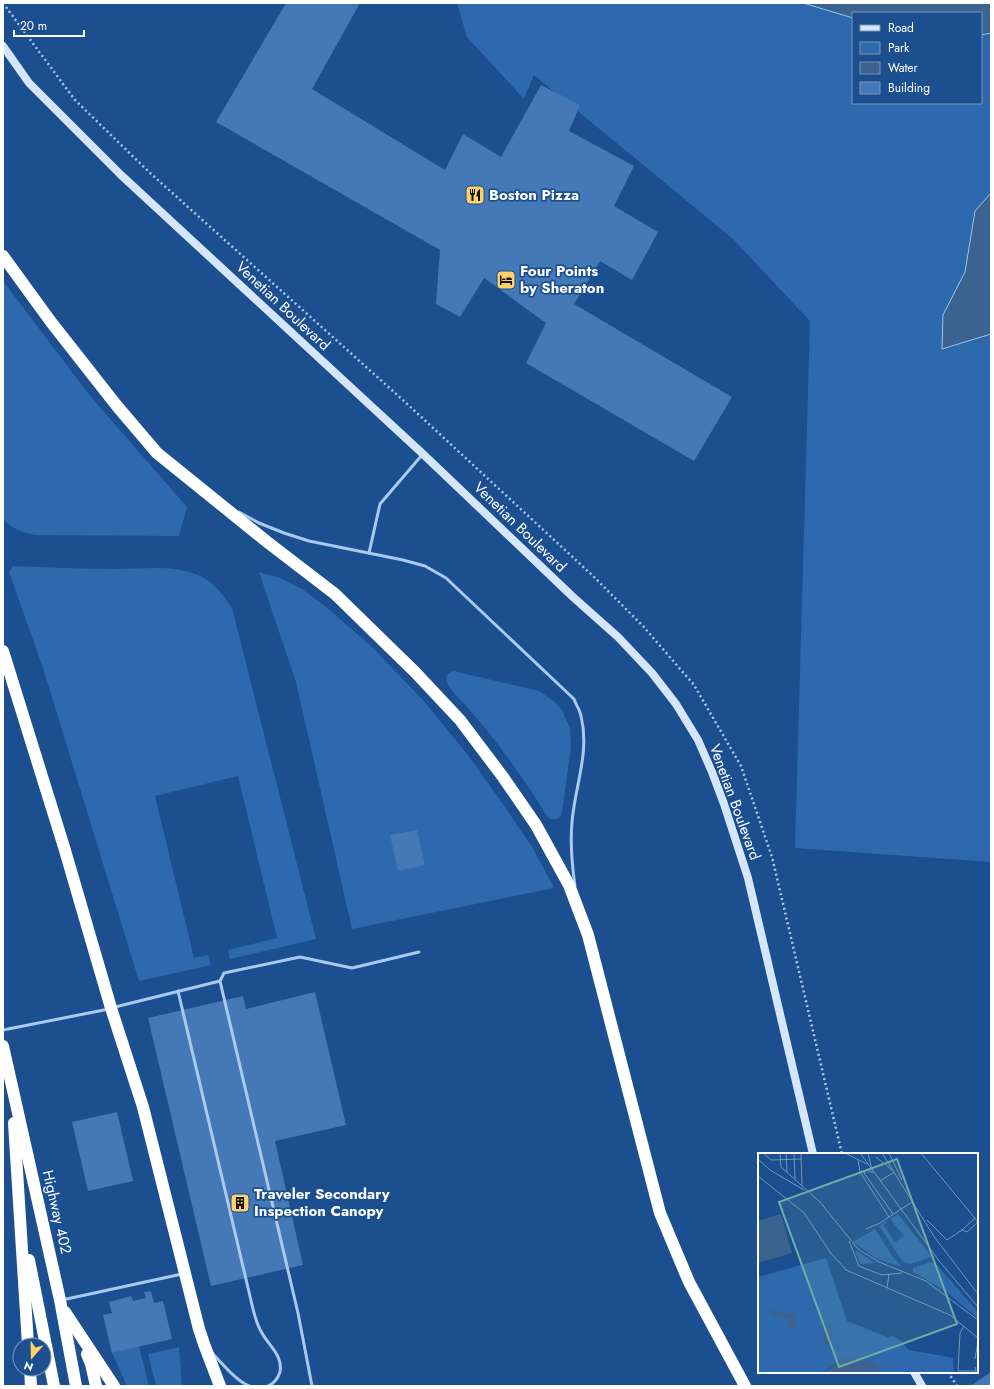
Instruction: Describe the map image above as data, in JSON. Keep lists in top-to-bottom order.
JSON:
{
  "streets": {
    "highway": ["Highway 402"],
    "street": ["Venetian Boulevard"]
  },
  "places": {
    "restaurant": ["Boston Pizza"],
    "hotel": ["Four Points by Sheraton"],
    "building": ["Traveler Secondary Inspection Canopy"]
  },
  "legend": [
    "Road",
    "Park",
    "Water",
    "Building"
  ],
  "scale_bar": "20 m",
  "north": "bottom"
}
